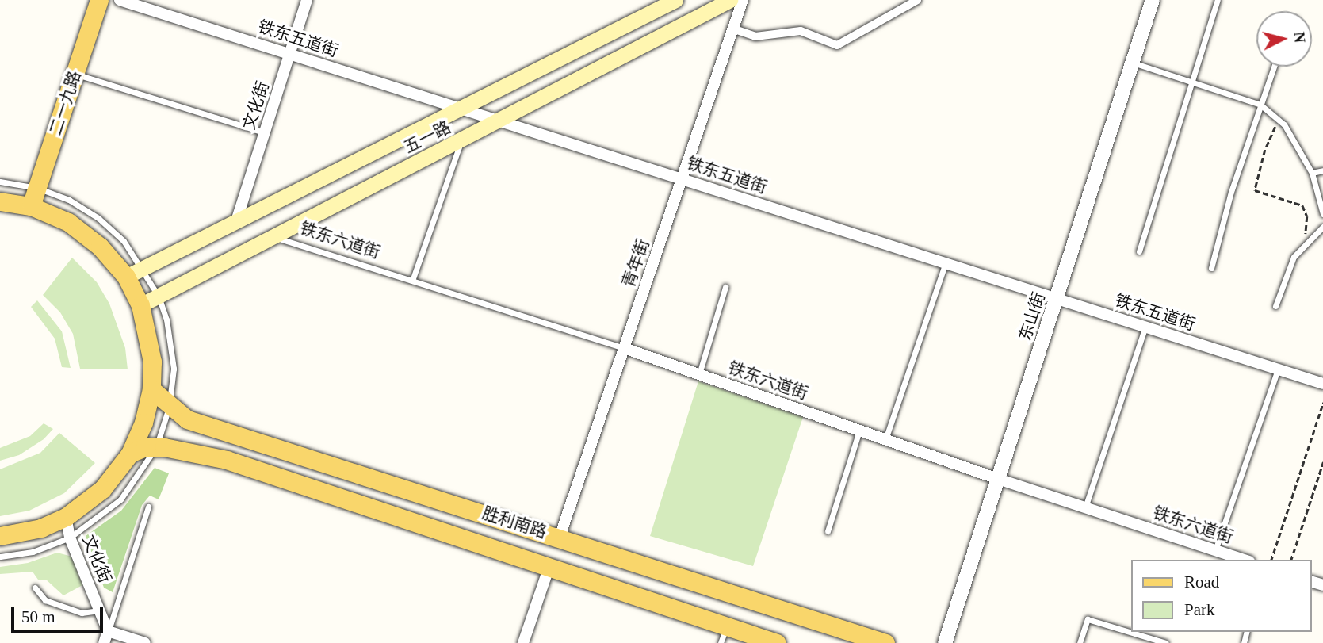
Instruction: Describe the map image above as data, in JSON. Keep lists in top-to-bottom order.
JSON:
{
  "streets": {
    "main road": ["二一九路", "五一路", "胜利南路"],
    "street": [
      "铁东五道街",
      "文化街",
      "铁东六道街",
      "青年街",
      "东山街"
    ]
  },
  "crossings": [
    ["铁东五道街", "文化街"],
    ["铁东五道街", "五一路"],
    ["铁东五道街", "青年街"],
    ["铁东五道街", "东山街"],
    ["文化街", "五一路"],
    ["五一路", "铁东六道街"],
    ["铁东六道街", "青年街"],
    ["铁东六道街", "东山街"],
    ["青年街", "胜利南路"]
  ],
  "legend": ["Road", "Park"],
  "scale_bar": "50 m",
  "north": "right"
}
